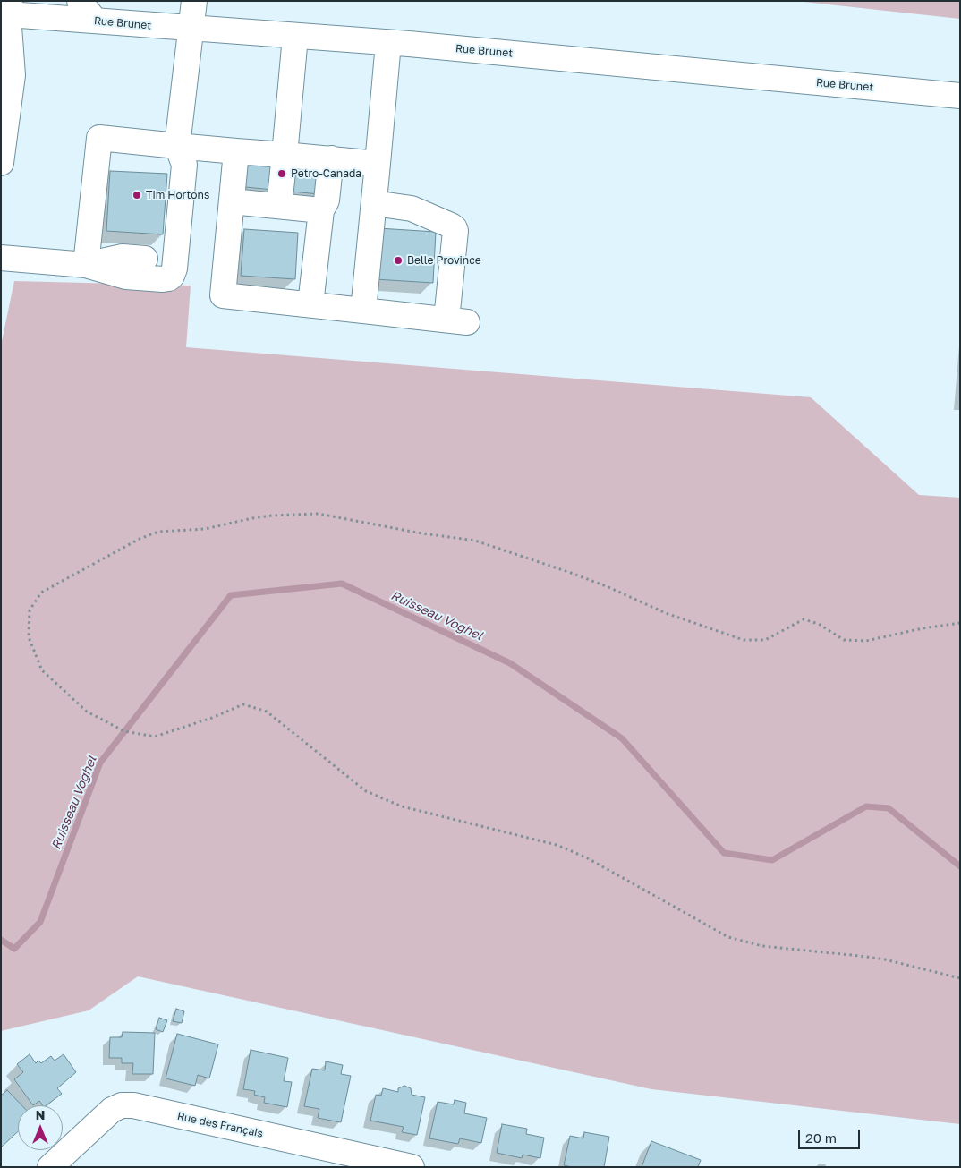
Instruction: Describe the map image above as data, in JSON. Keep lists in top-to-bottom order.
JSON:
{
  "streets": {
    "street": ["Rue Brunet", "Rue des Français"]
  },
  "water": ["Ruisseau Voghel"],
  "places": ["Petro-Canada", "Tim Hortons", "Belle Province"],
  "scale_bar": "20 m",
  "north": "top"
}
